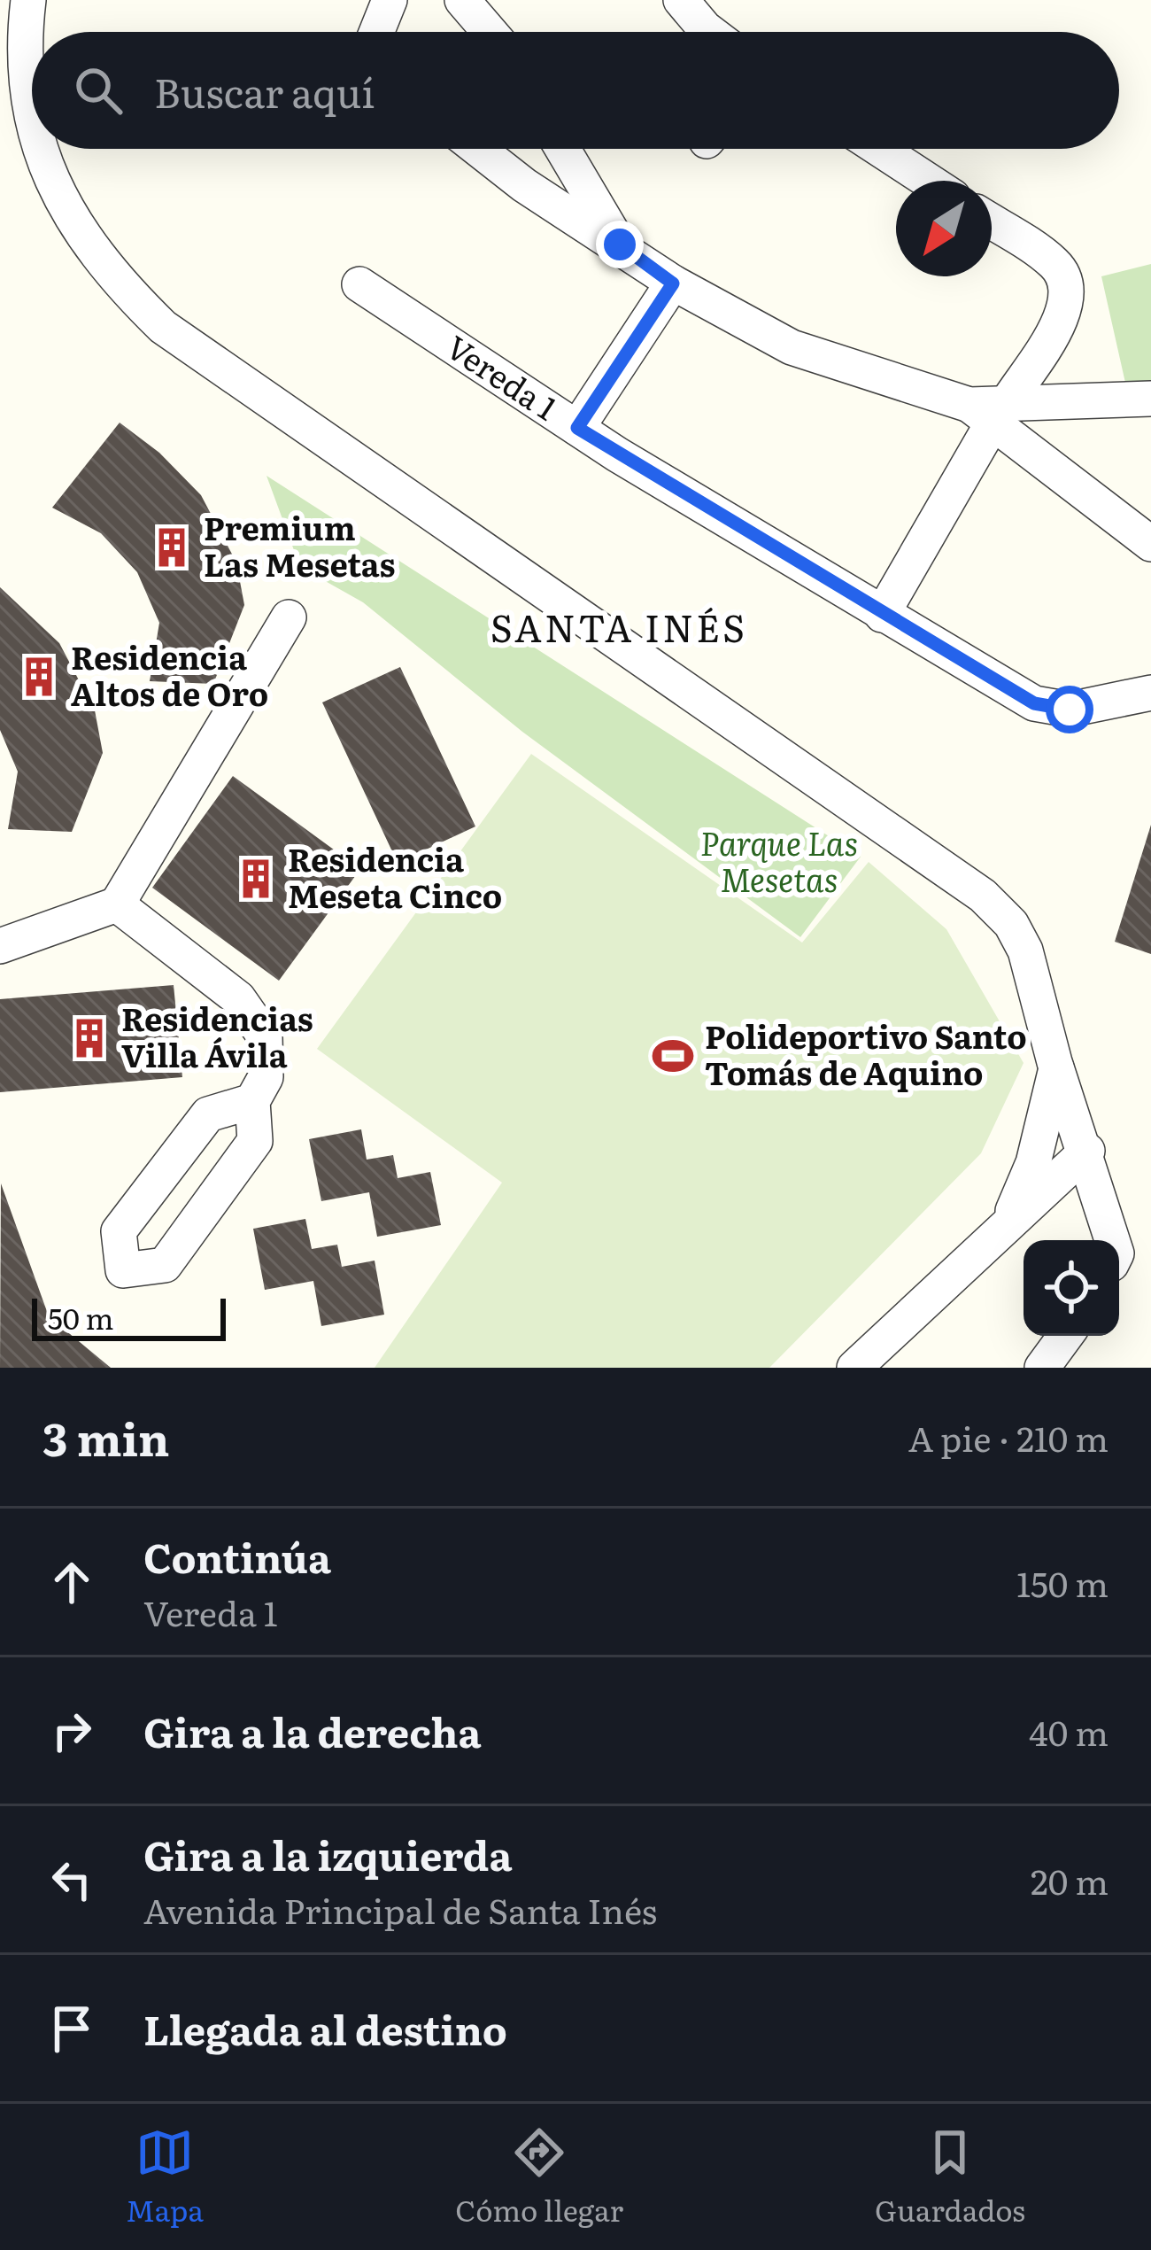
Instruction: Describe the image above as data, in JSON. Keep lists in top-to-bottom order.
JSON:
{
  "streets": {
    "street": ["Vereda 1"]
  },
  "districts": ["SANTA INÉS"],
  "parks": ["Parque Las Mesetas"],
  "places": {
    "building": [
      "Premium Las Mesetas",
      "Residencia Altos de Oro",
      "Residencia Meseta Cinco",
      "Residencias Villa Ávila"
    ],
    "sports": ["Polideportivo Santo Tomás de Aquino"]
  },
  "scale_bar": "50 m",
  "north": "bottom left",
  "page": {
    "search": "Buscar aquí",
    "scale": "50 m",
    "heading": ["3 min", "A pie · 210 m"],
    "list": [
      ["Continúa", "Vereda 1", "150 m"],
      ["Gira a la derecha", "40 m"],
      ["Gira a la izquierda", "Avenida Principal de Santa Inés", "20 m"],
      "Llegada al destino"
    ],
    "nav": ["Mapa", "Cómo llegar", "Guardados"]
  }
}
